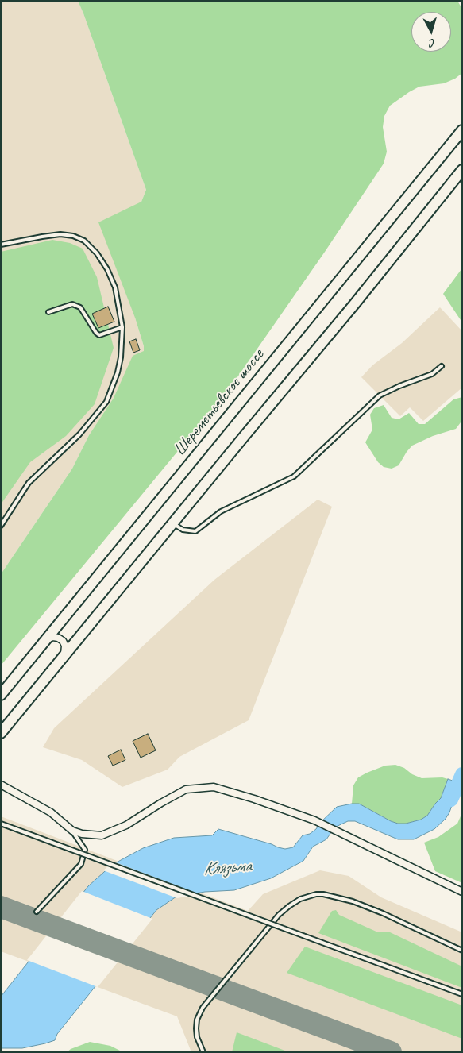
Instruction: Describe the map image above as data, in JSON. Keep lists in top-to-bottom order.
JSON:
{
  "streets": {
    "main road": ["Шереметьевское шоссе"]
  },
  "water": ["Клязьма"],
  "north": "bottom"
}
